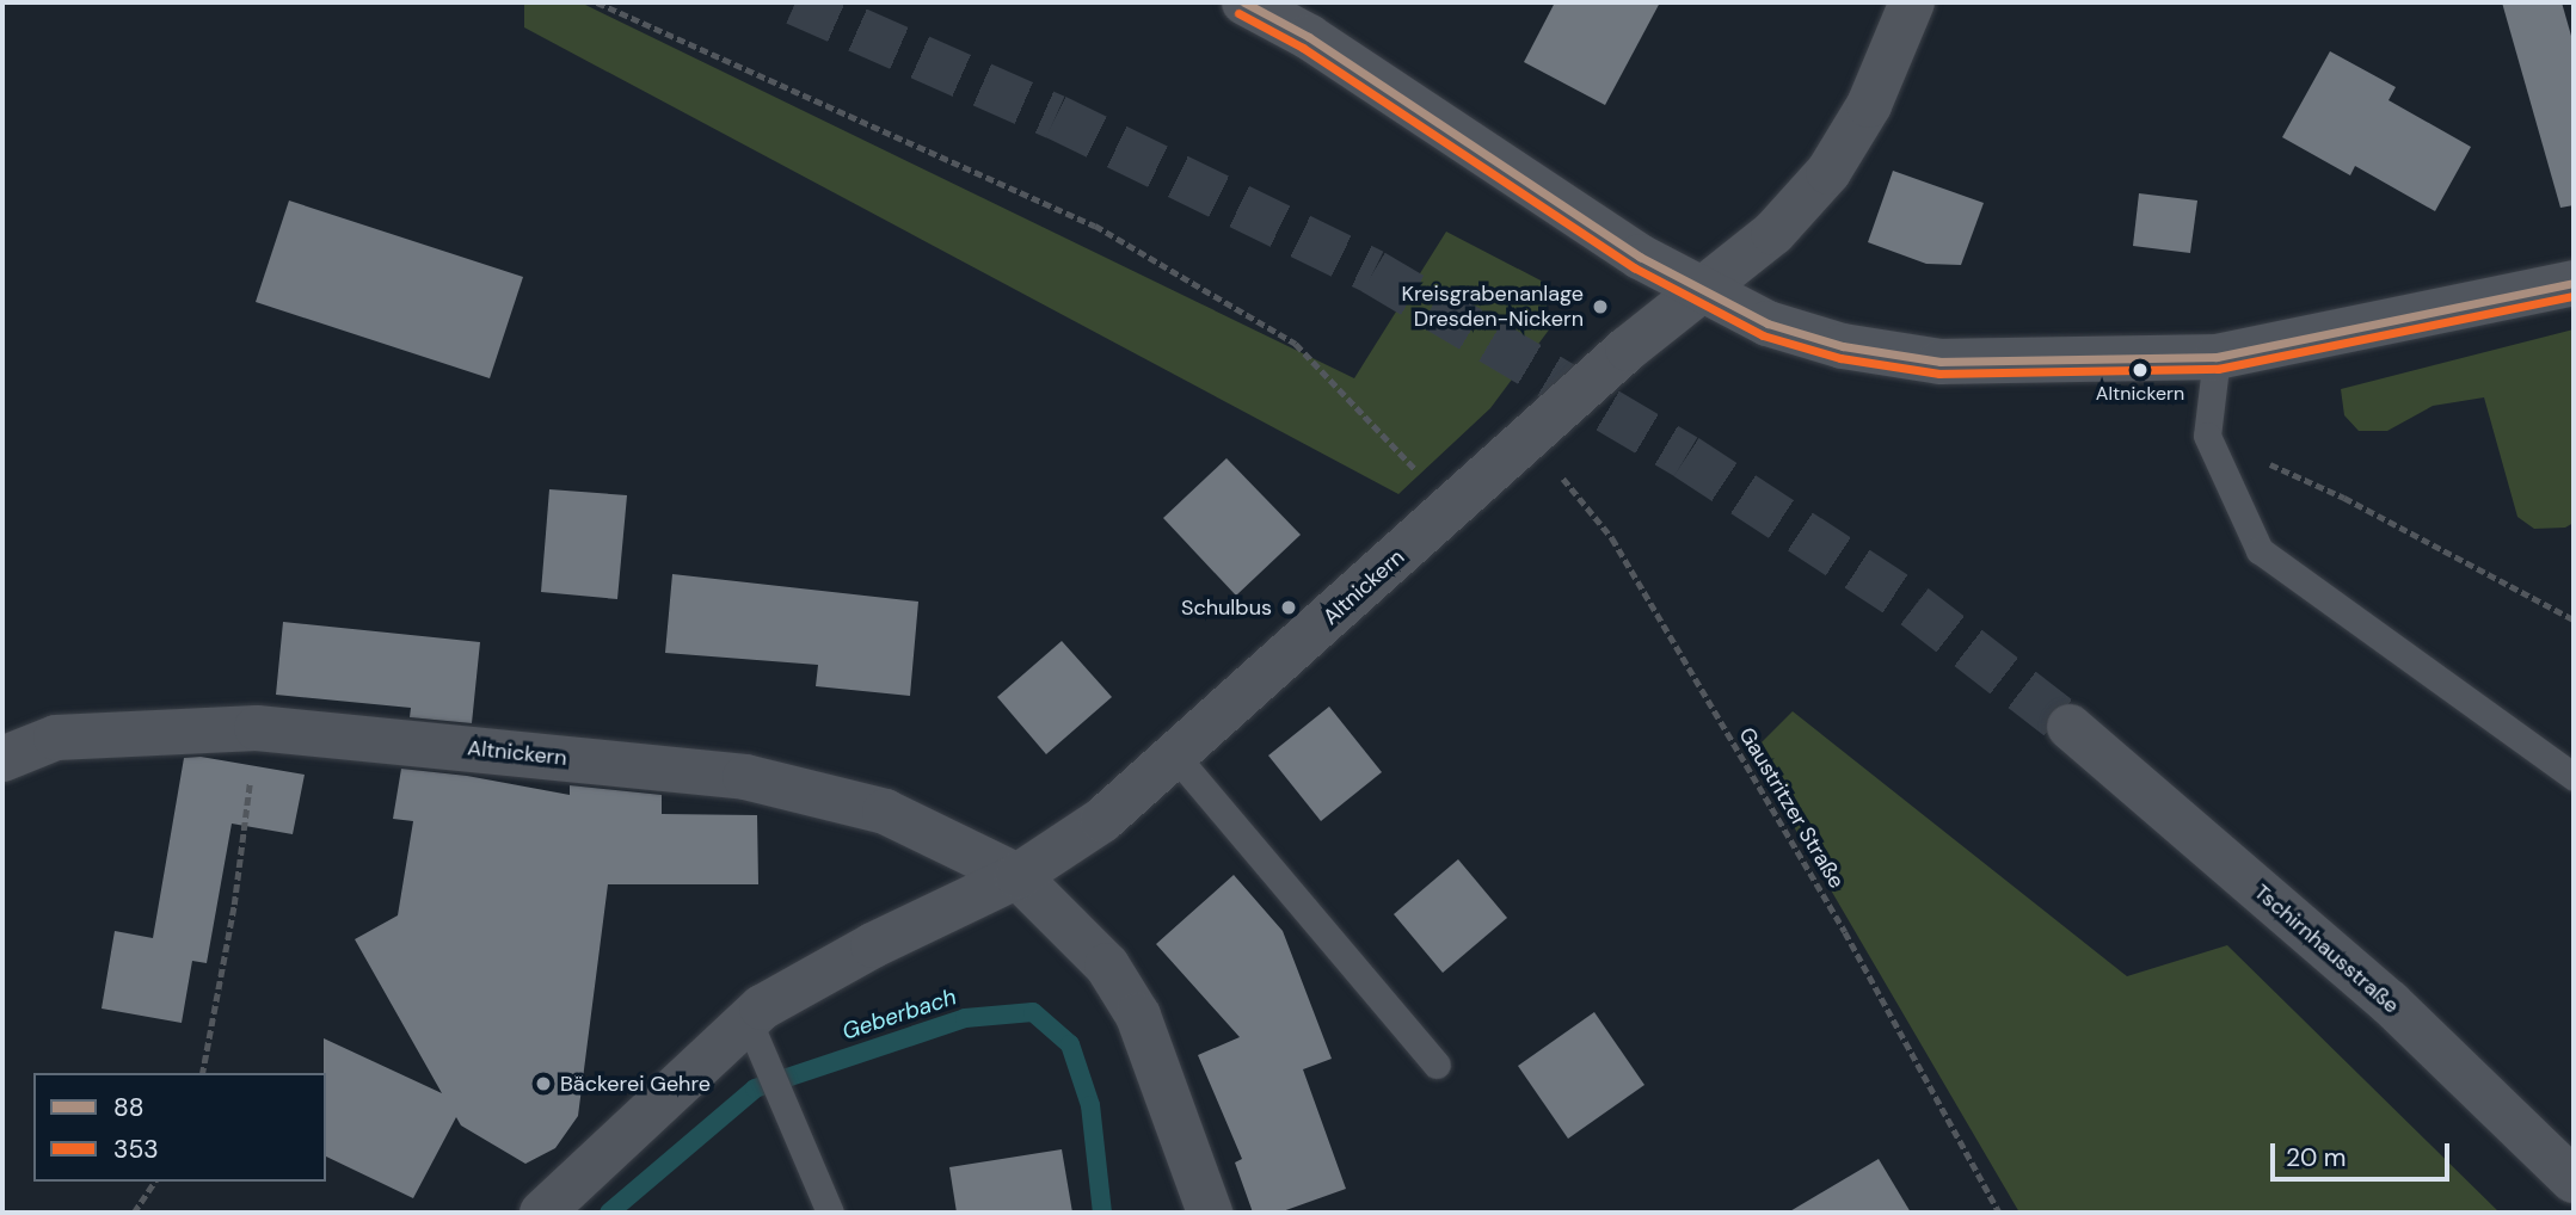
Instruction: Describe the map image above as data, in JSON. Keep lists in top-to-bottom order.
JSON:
{
  "streets": {
    "street": ["Altnickern", "Tschirnhausstraße"],
    "path": ["Gaustritzer Straße"]
  },
  "crossings": [
    ["Altnickern", "Gaustritzer Straße"]
  ],
  "water": ["Geberbach"],
  "places": [
    "Kreisgrabenanlage Dresden-Nickern",
    "Altnickern",
    "Schulbus",
    "Bäckerei Gehre"
  ],
  "lines": ["transit line 88", "transit line 353"],
  "legend": ["88", "353"],
  "scale_bar": "20 m"
}
